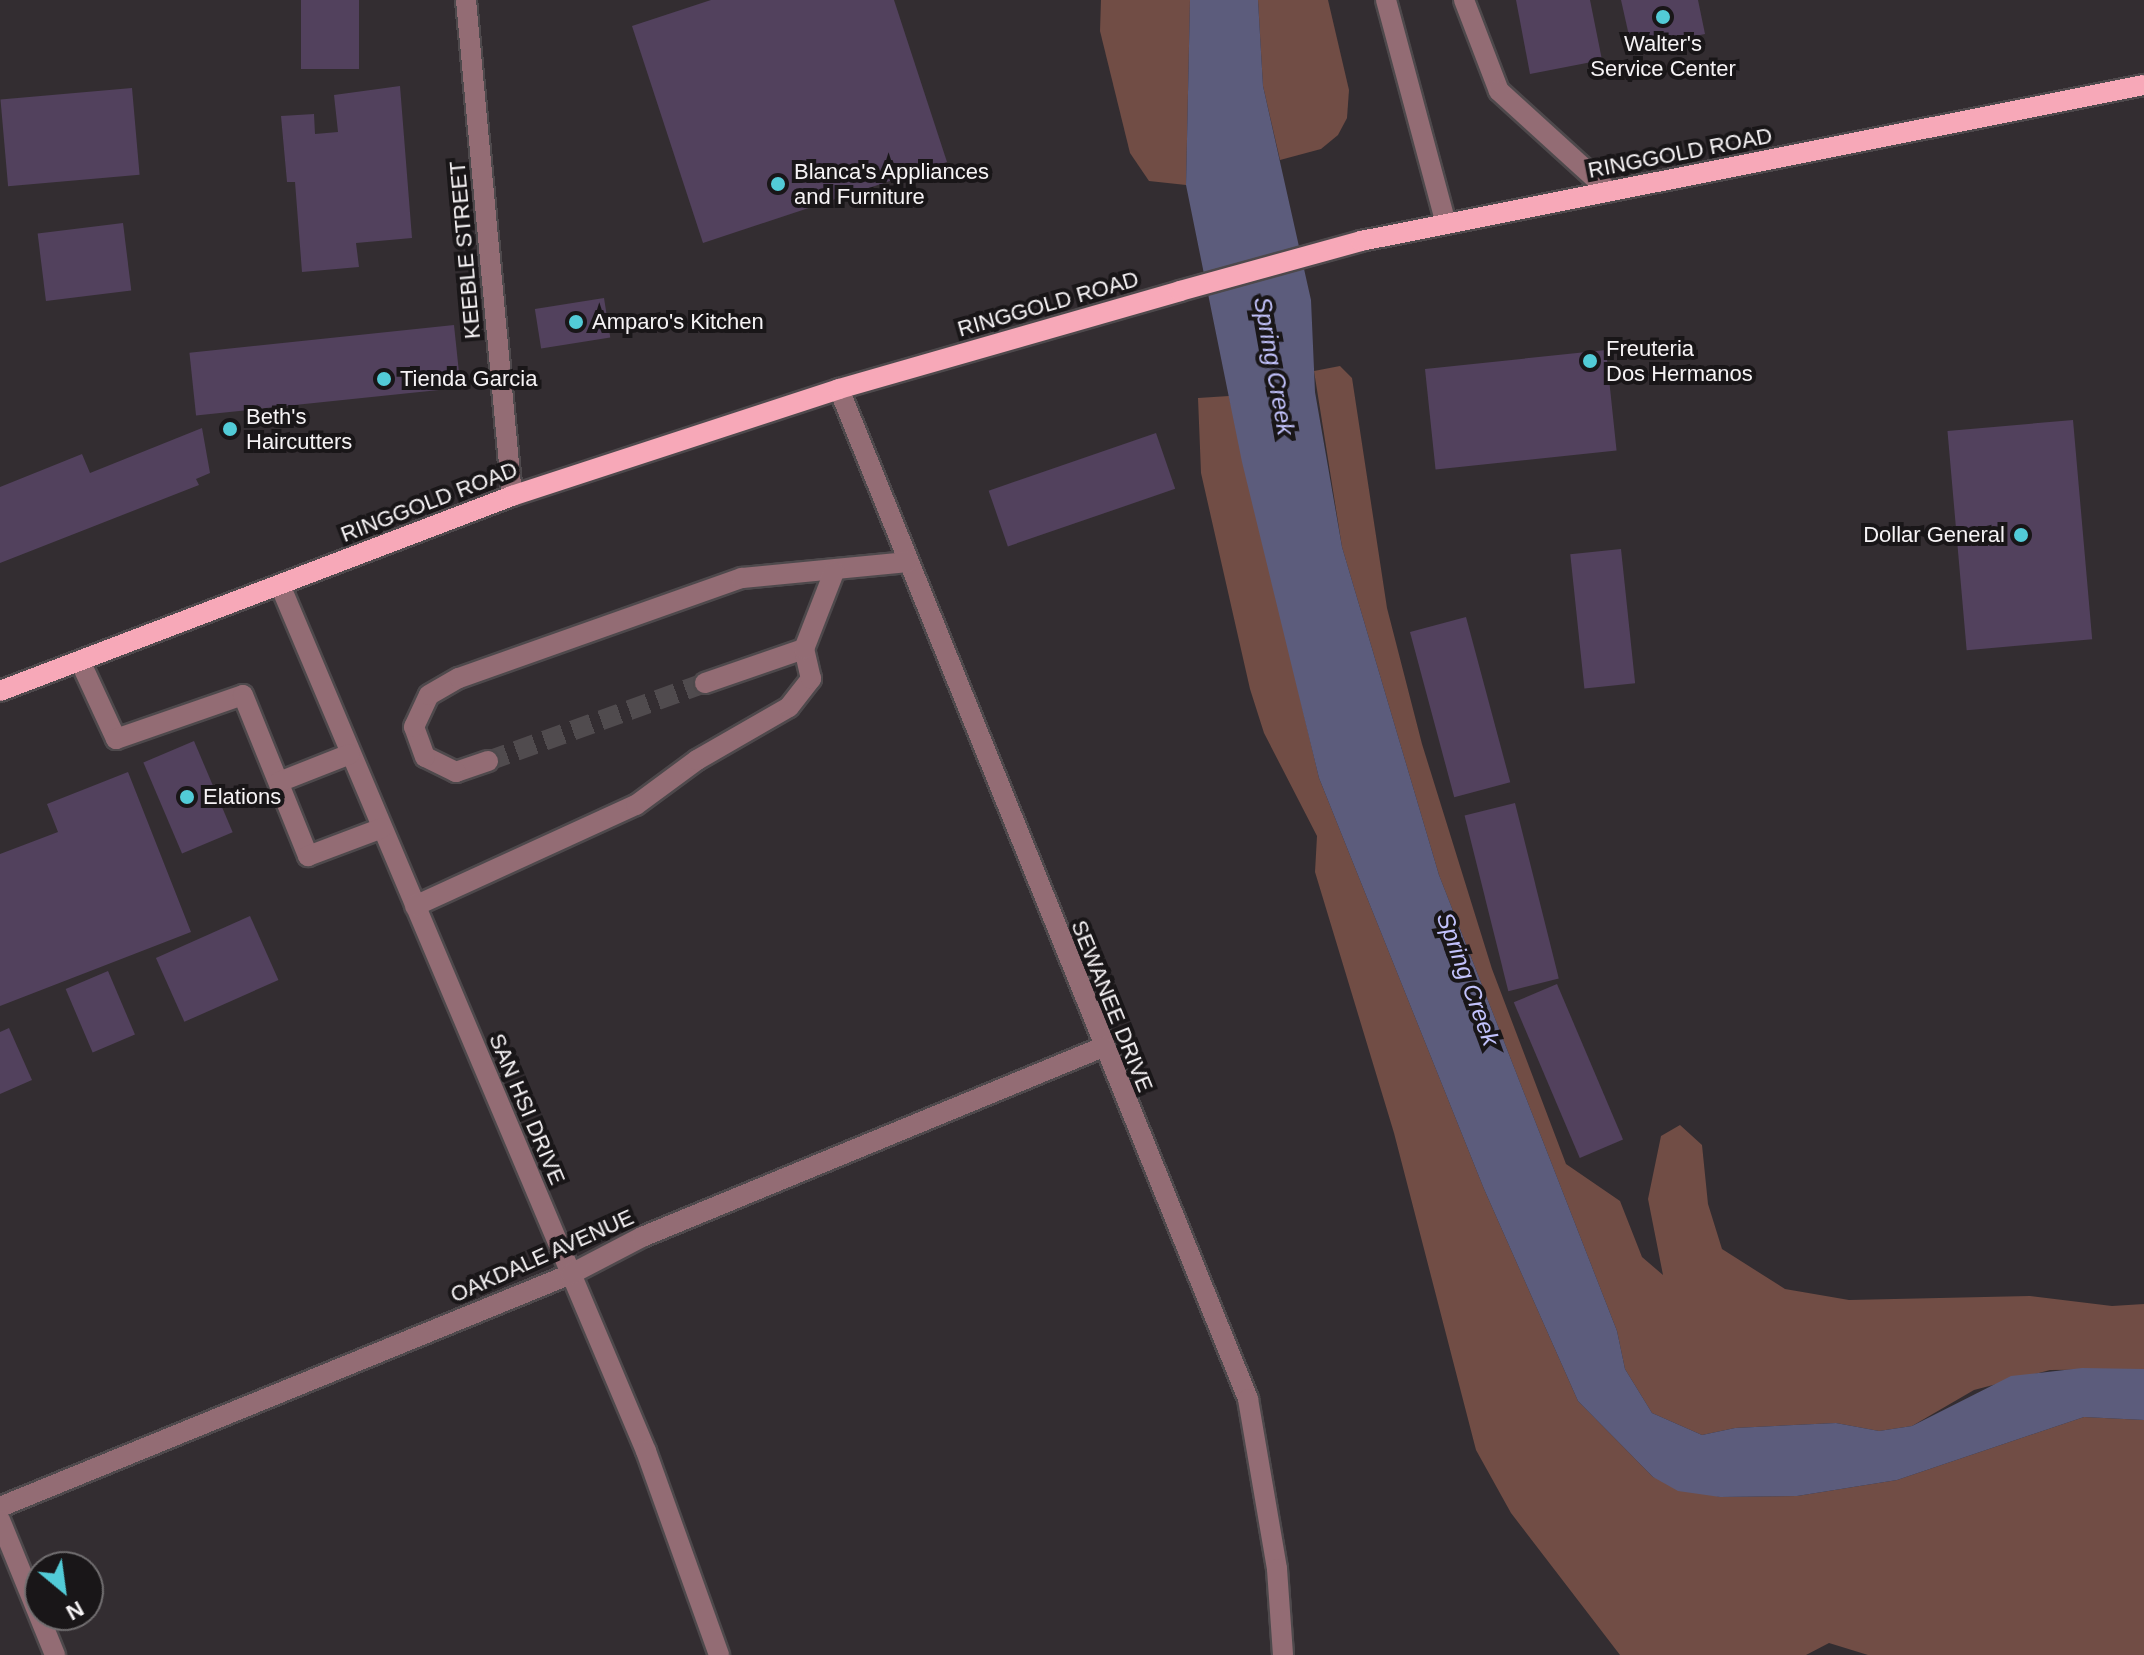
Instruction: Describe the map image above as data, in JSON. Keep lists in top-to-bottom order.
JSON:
{
  "streets": {
    "main road": ["RINGGOLD ROAD"],
    "street": [
      "KEEBLE STREET",
      "SEWANEE DRIVE",
      "SAN HSI DRIVE",
      "OAKDALE AVENUE"
    ]
  },
  "crossings": [
    ["RINGGOLD ROAD", "KEEBLE STREET"],
    ["RINGGOLD ROAD", "SEWANEE DRIVE"],
    ["RINGGOLD ROAD", "SAN HSI DRIVE"],
    ["SEWANEE DRIVE", "OAKDALE AVENUE"],
    ["SAN HSI DRIVE", "OAKDALE AVENUE"]
  ],
  "water": ["Spring Creek"],
  "places": [
    "Walter's Service Center",
    "Blanca's Appliances and Furniture",
    "Amparo's Kitchen",
    "Freuteria Dos Hermanos",
    "Tienda Garcia",
    "Beth's Haircutters",
    "Dollar General",
    "Elations"
  ],
  "north": "bottom right"
}
